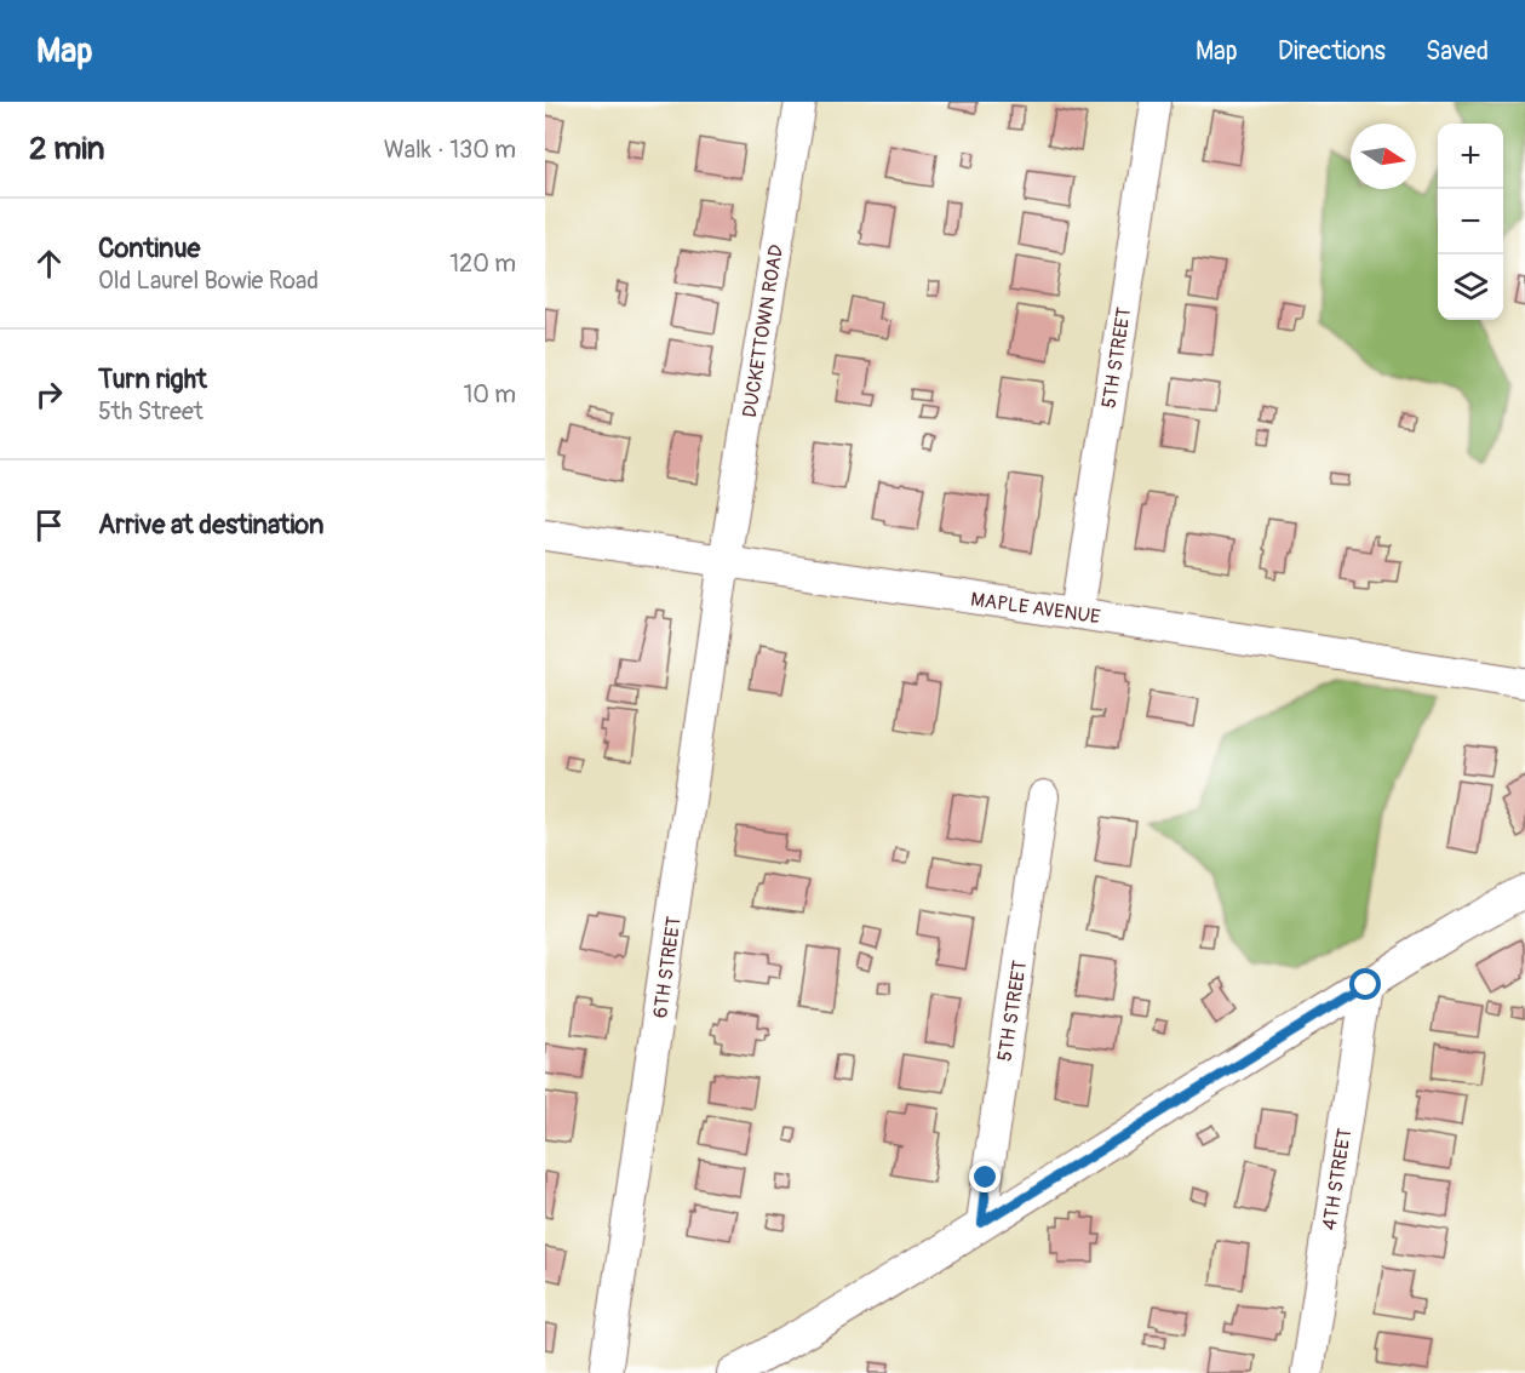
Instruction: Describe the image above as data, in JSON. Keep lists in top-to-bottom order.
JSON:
{
  "streets": {
    "street": [
      "DUCKETTOWN ROAD",
      "5TH STREET",
      "MAPLE AVENUE",
      "6TH STREET",
      "4TH STREET"
    ]
  },
  "crossings": [
    ["DUCKETTOWN ROAD", "MAPLE AVENUE"],
    ["DUCKETTOWN ROAD", "6TH STREET"],
    ["5TH STREET", "MAPLE AVENUE"],
    ["MAPLE AVENUE", "6TH STREET"]
  ],
  "north": "right",
  "page": {
    "header": "Map",
    "nav": ["Map", "Directions", "Saved"],
    "heading": ["2 min", "Walk · 130 m"],
    "map_buttons": ["+", "−"],
    "list": [
      ["Continue", "Old Laurel Bowie Road", "120 m"],
      ["Turn right", "5th Street", "10 m"],
      "Arrive at destination"
    ]
  }
}
